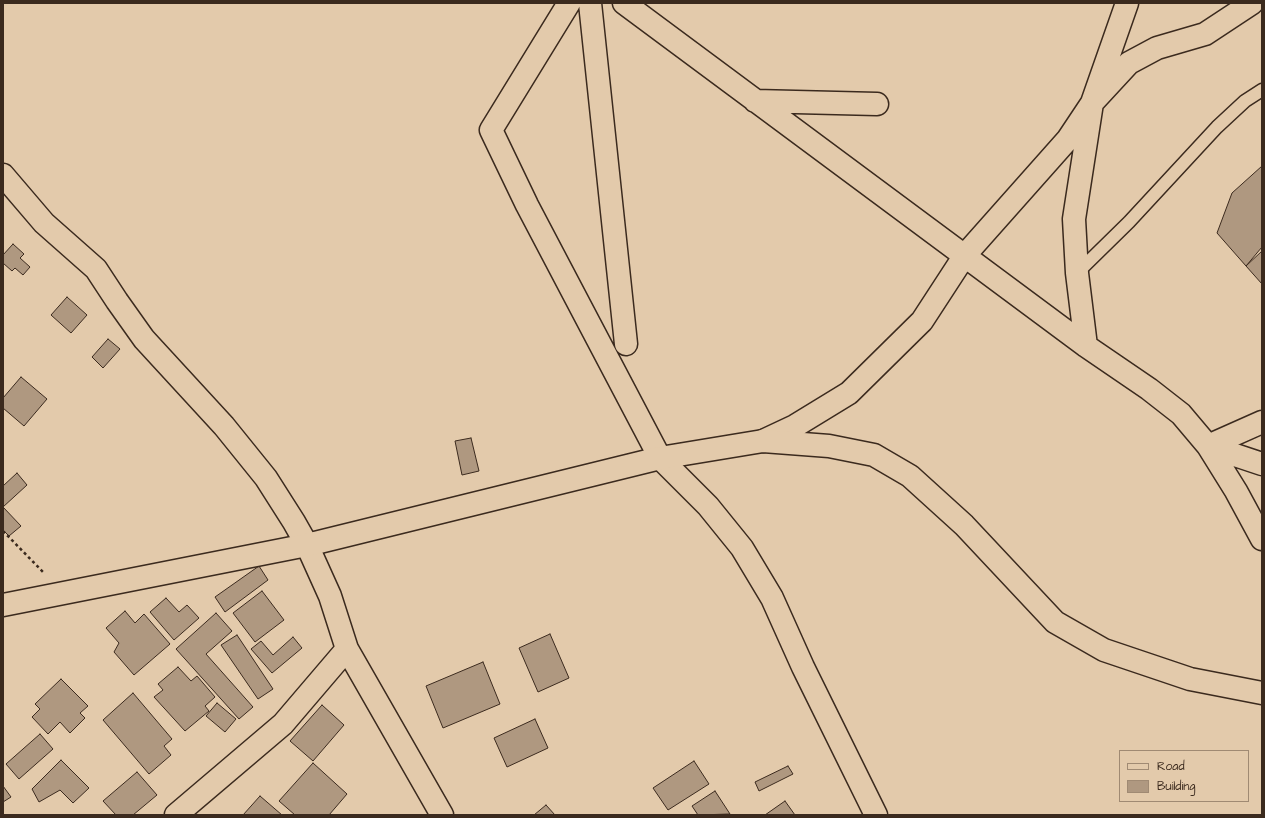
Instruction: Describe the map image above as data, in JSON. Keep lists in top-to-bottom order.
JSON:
{
  "legend": ["Road", "Building"]
}
